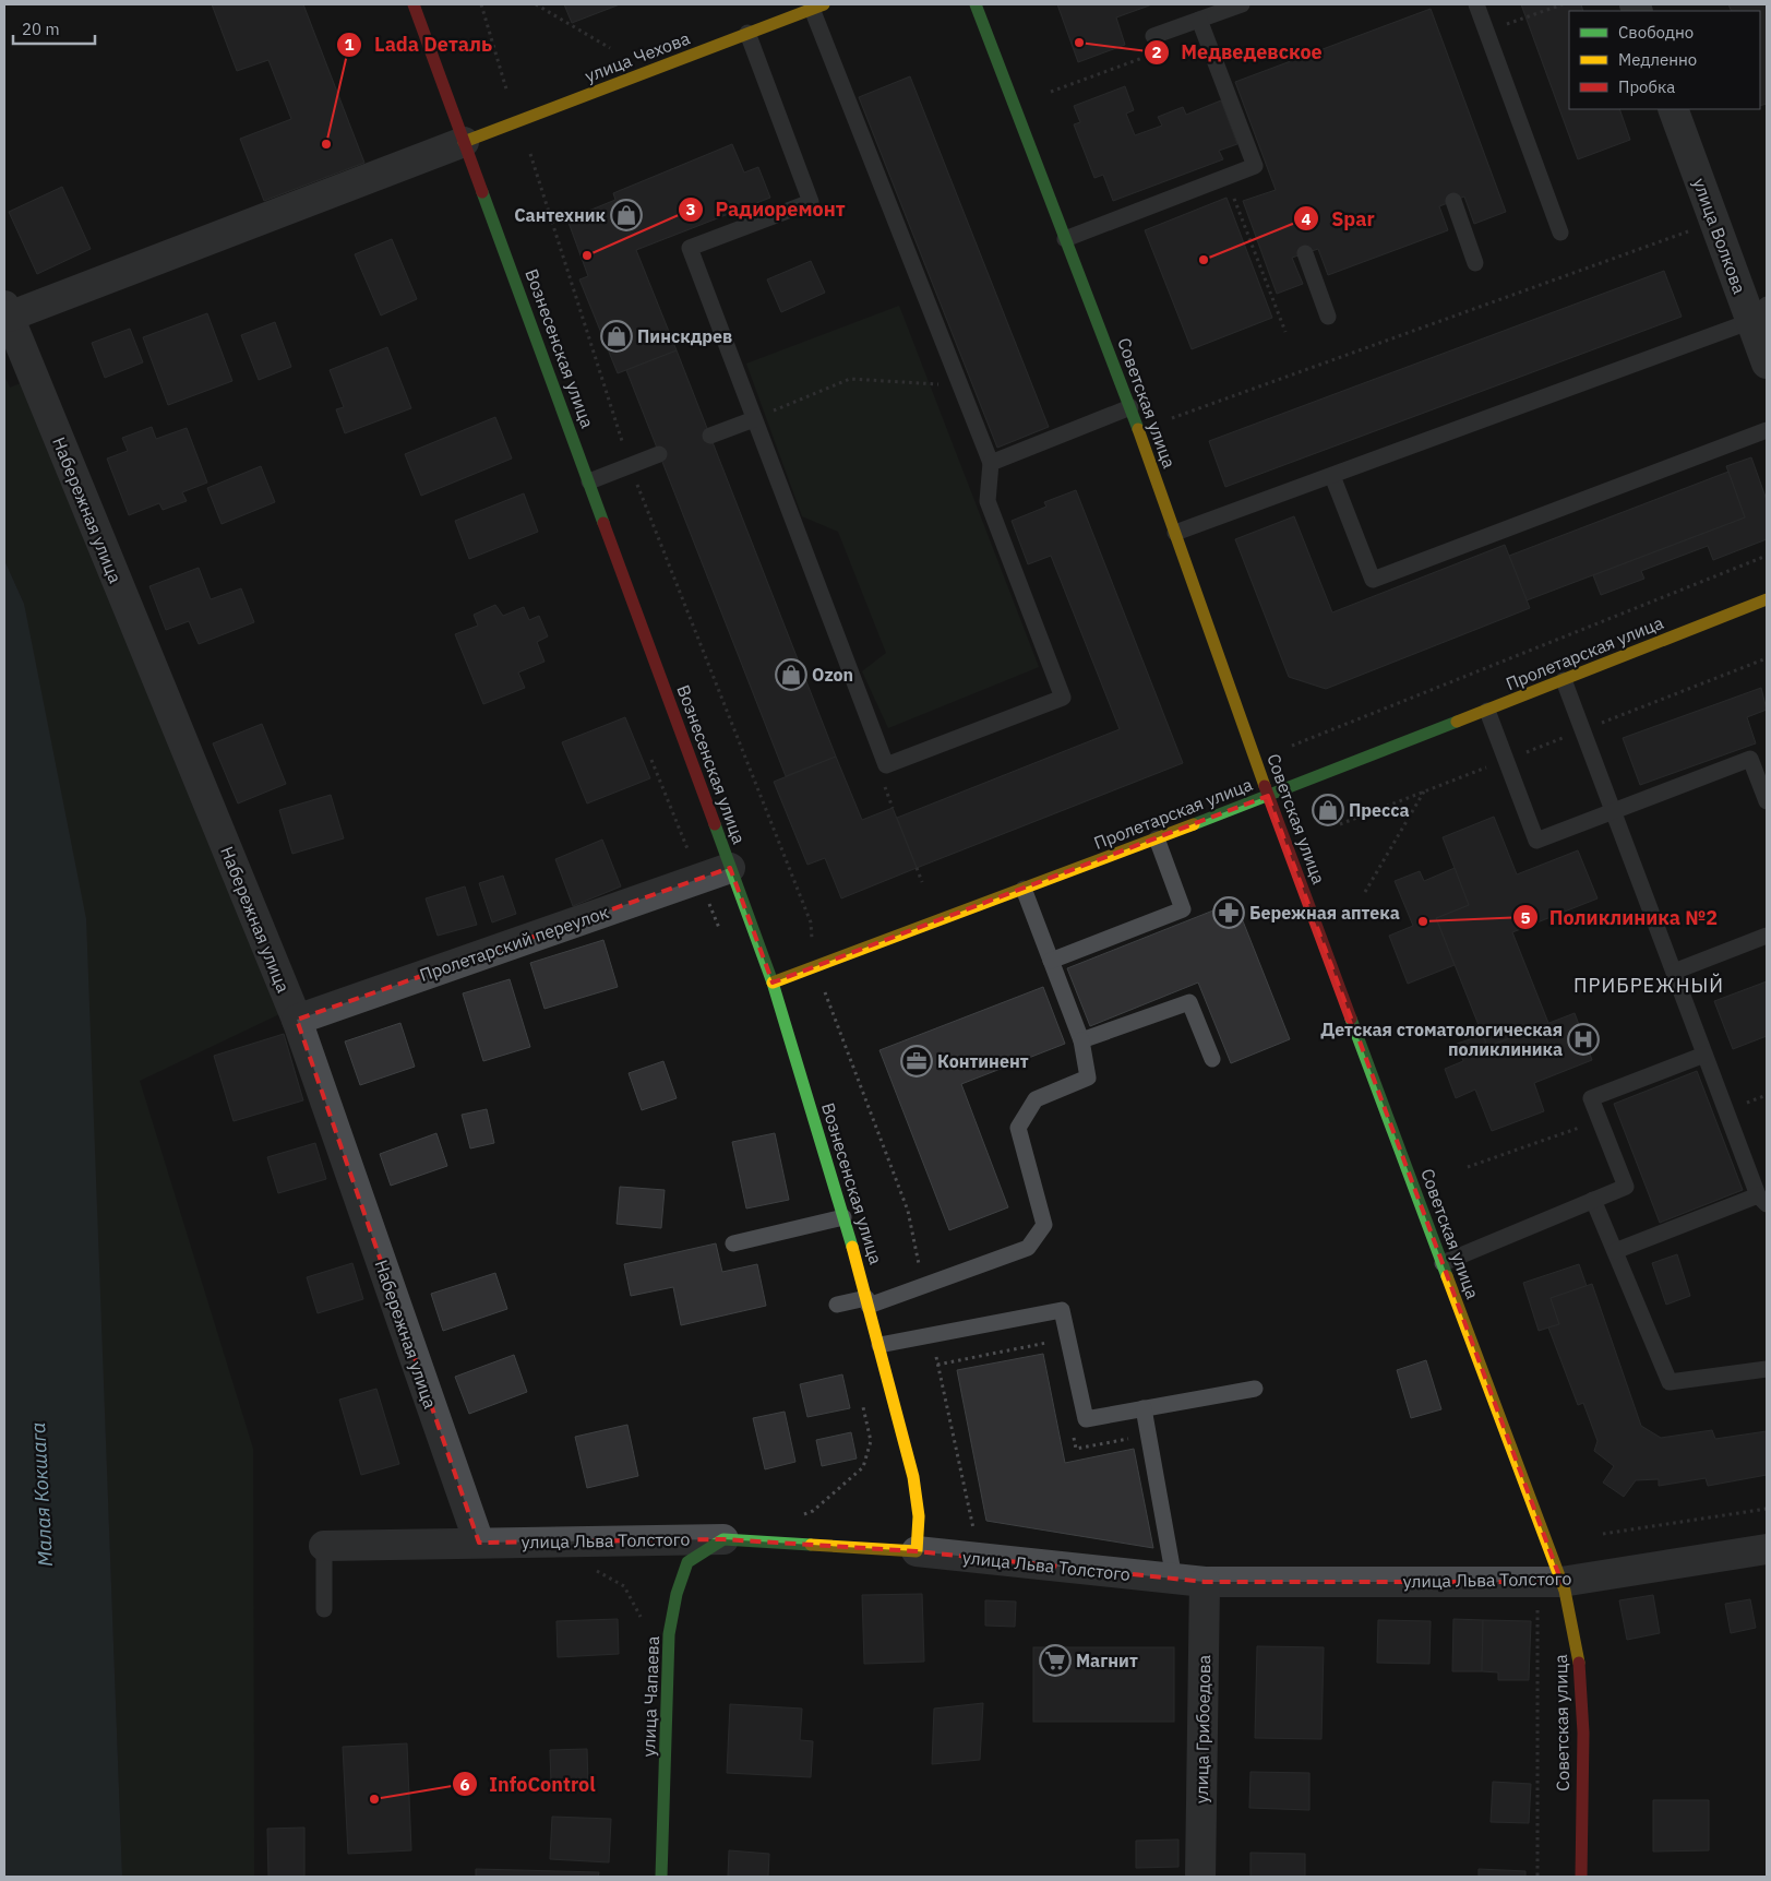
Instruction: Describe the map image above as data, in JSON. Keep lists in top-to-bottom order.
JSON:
{
  "streets": {
    "street": [
      "улица Чехова",
      "улица Волкова",
      "Вознесенская улица",
      "Советская улица",
      "Набережная улица",
      "Пролетарская улица",
      "Пролетарский переулок",
      "улица Льва Толстого",
      "улица Чапаева",
      "улица Грибоедова"
    ]
  },
  "crossings": [
    ["улица Чехова", "Вознесенская улица"],
    ["Вознесенская улица", "Пролетарская улица"],
    ["Вознесенская улица", "Пролетарский переулок"],
    ["Вознесенская улица", "улица Льва Толстого"],
    ["Советская улица", "Пролетарская улица"],
    ["Советская улица", "улица Льва Толстого"],
    ["Набережная улица", "Пролетарский переулок"],
    ["Набережная улица", "улица Льва Толстого"],
    ["улица Льва Толстого", "улица Чапаева"],
    ["улица Льва Толстого", "улица Грибоедова"]
  ],
  "districts": ["ПРИБРЕЖНЫЙ"],
  "water": ["Малая Кокшага"],
  "places": {
    "other": [
      "Медведевское",
      "Lada Dеталь",
      "Радиоремонт",
      "Spar",
      "Поликлиника №2",
      "InfoControl"
    ],
    "shop": [
      "Сантехник",
      "Пинскдрев",
      "Ozon",
      "Пресса"
    ],
    "pharmacy": ["Бережная аптека"],
    "hospital": ["Детская стоматологическая поликлиника"],
    "office": ["Континент"],
    "supermarket": ["Магнит"]
  },
  "legend": ["Свободно", "Медленно", "Пробка"],
  "scale_bar": "20 m"
}
